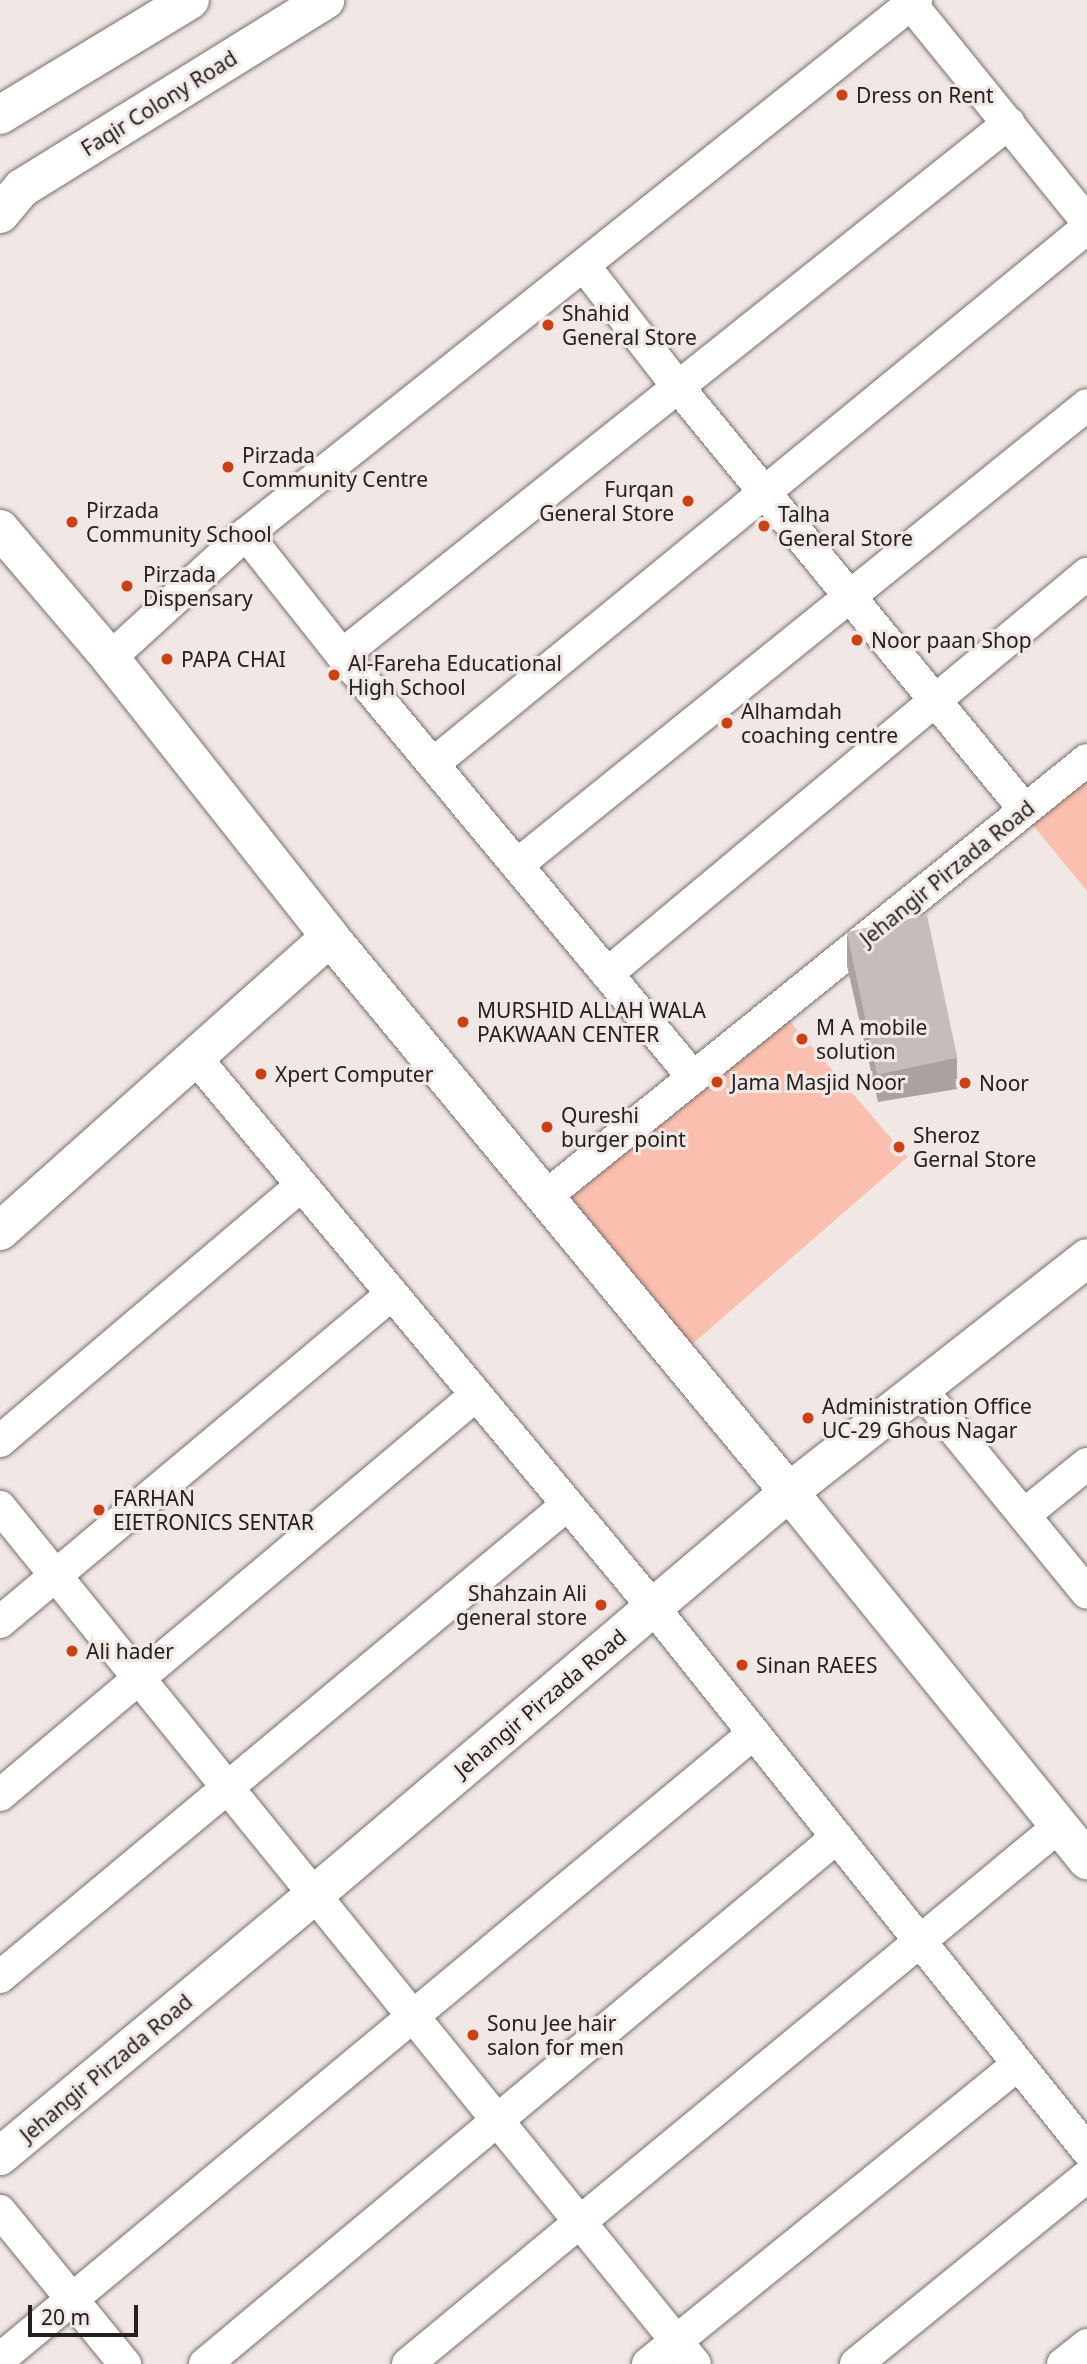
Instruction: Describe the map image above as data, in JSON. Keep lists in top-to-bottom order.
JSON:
{
  "streets": {
    "main road": ["Faqir Colony Road", "Jehangir Pirzada Road"]
  },
  "places": [
    "Dress on Rent",
    "Shahid General Store",
    "Pirzada Community Centre",
    "Furqan General Store",
    "Pirzada Community School",
    "Talha General Store",
    "Pirzada Dispensary",
    "Noor paan Shop",
    "PAPA CHAI",
    "Al-Fareha Educational High School",
    "Alhamdah coaching centre",
    "MURSHID ALLAH WALA PAKWAAN CENTER",
    "M A mobile solution",
    "Xpert Computer",
    "Jama Masjid Noor",
    "Noor",
    "Qureshi burger point",
    "Sheroz Gernal Store",
    "Administration Office UC-29 Ghous Nagar",
    "FARHAN EIETRONICS SENTAR",
    "Shahzain Ali general store",
    "Ali hader",
    "Sinan RAEES",
    "Sonu Jee hair salon for men"
  ],
  "scale_bar": "20 m"
}
